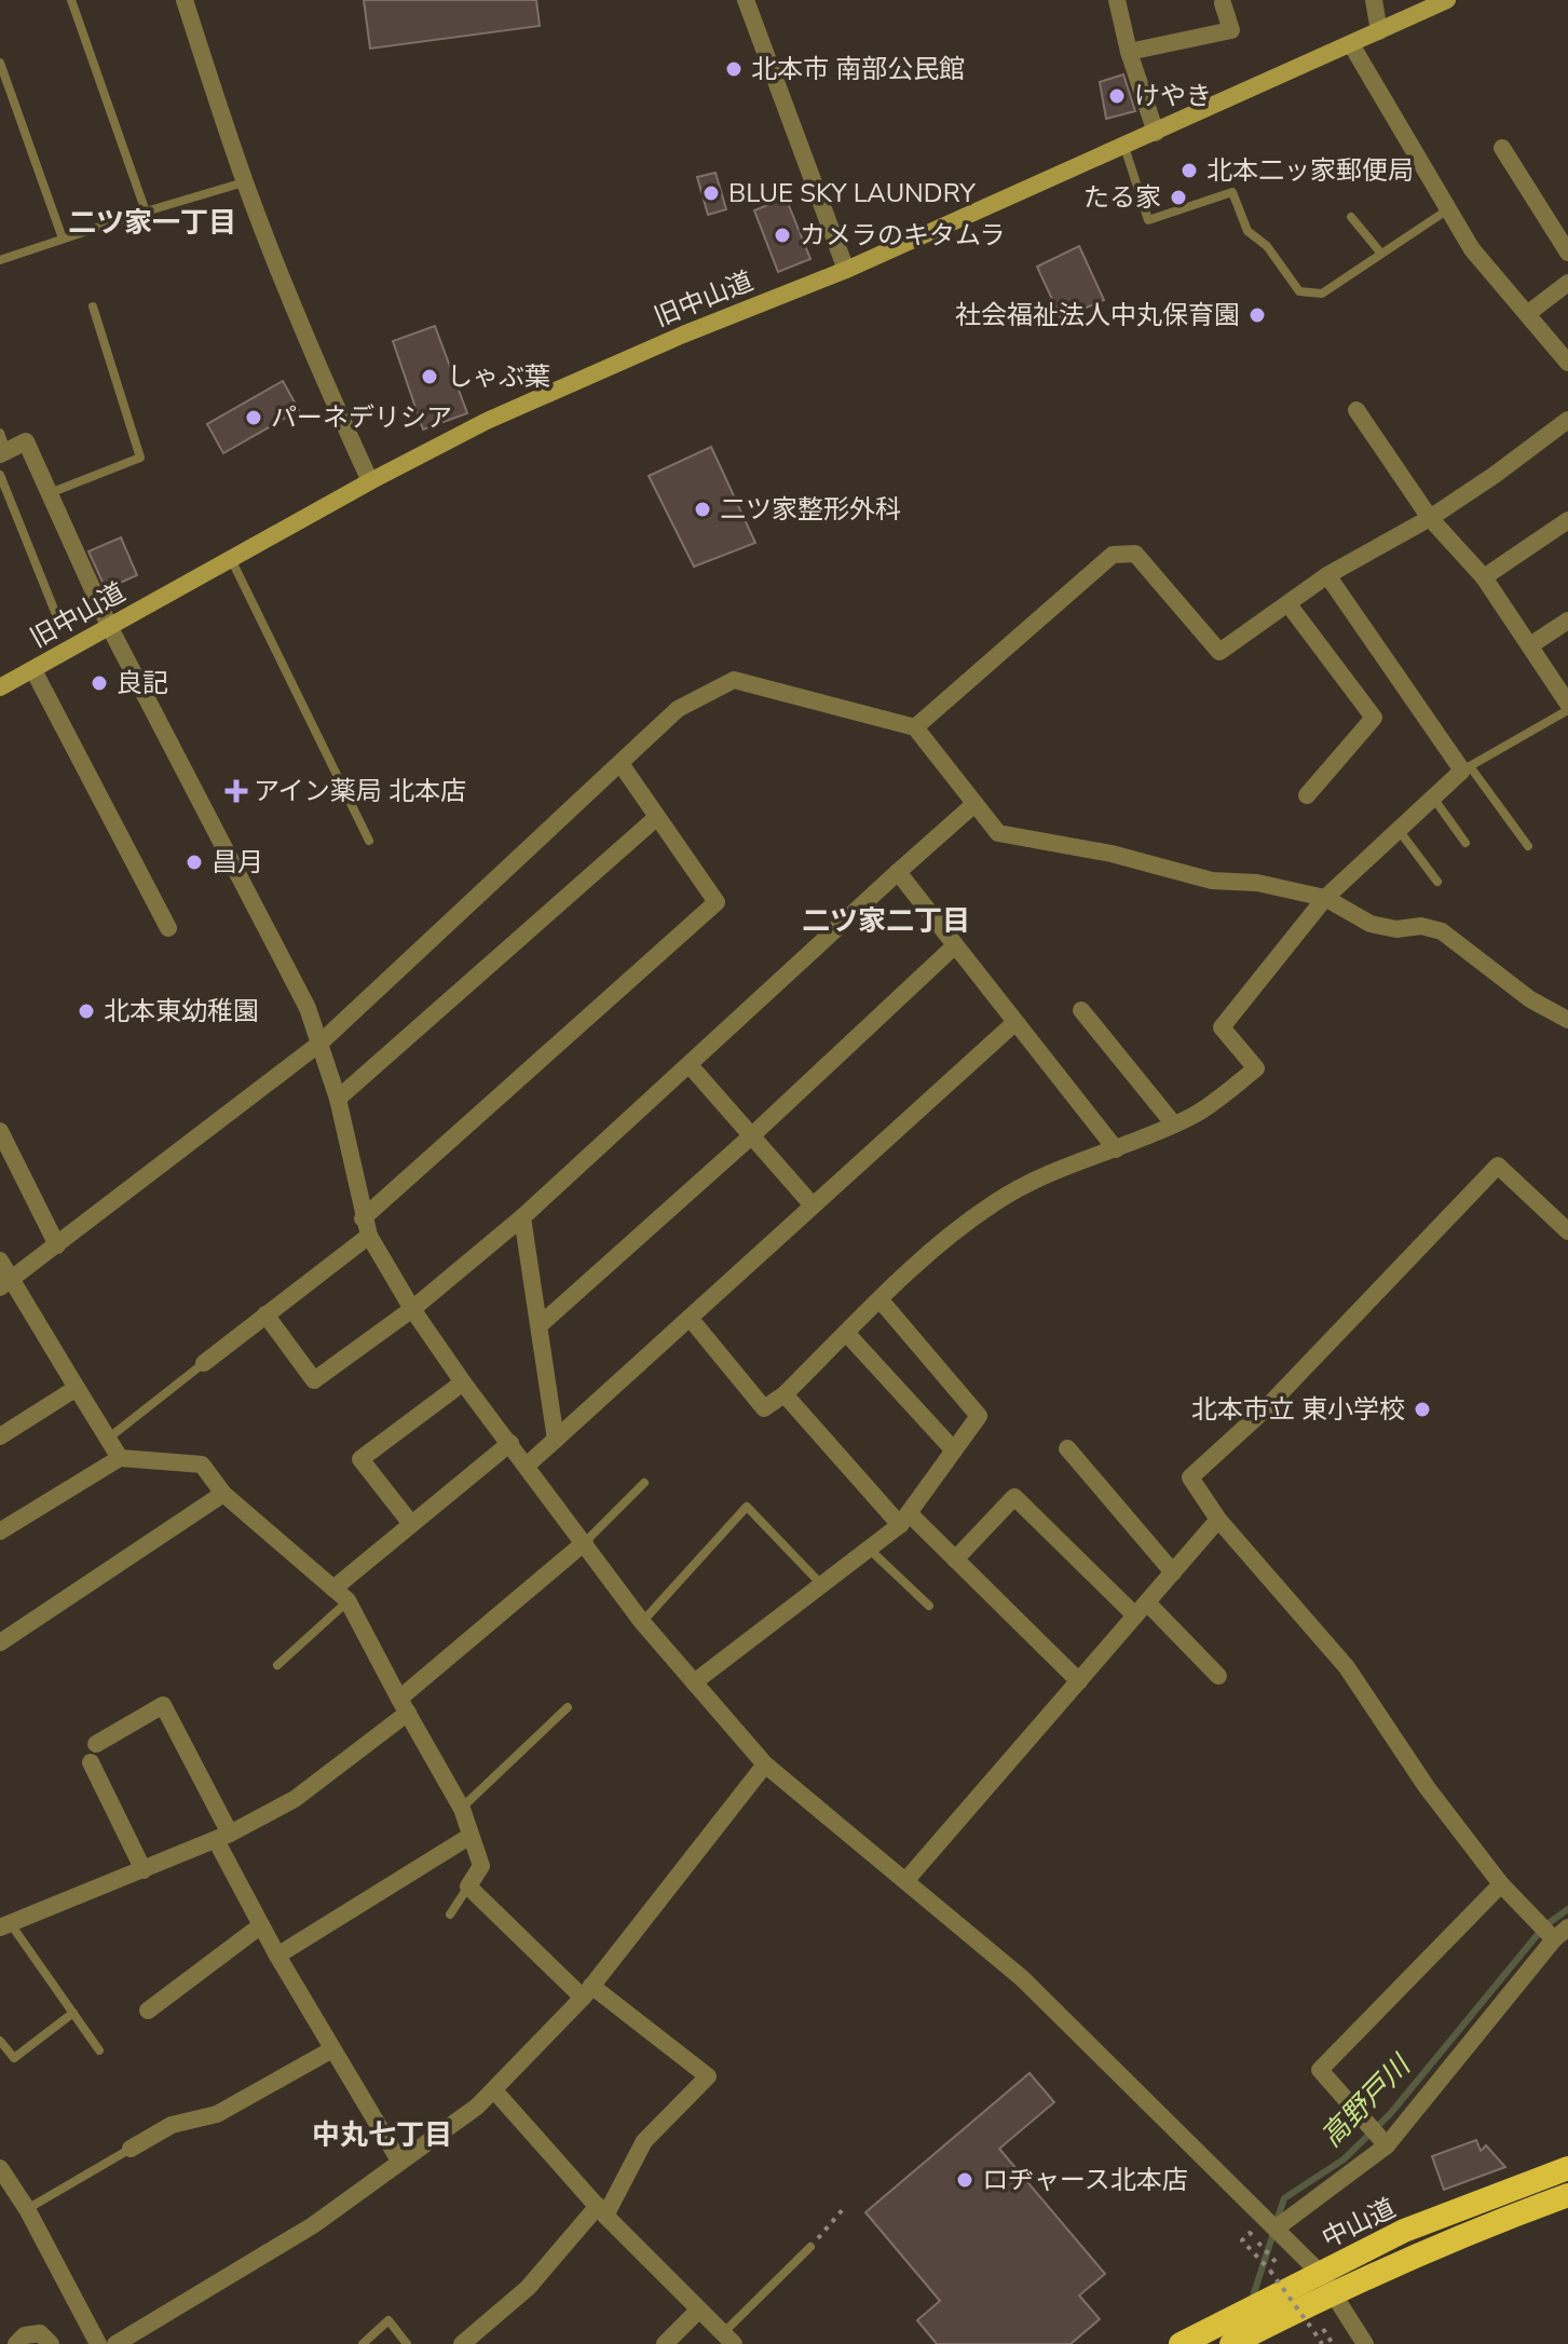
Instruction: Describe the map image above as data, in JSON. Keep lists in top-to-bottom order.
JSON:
{
  "streets": {
    "highway": ["中山道"],
    "main road": ["旧中山道"]
  },
  "districts": ["二ツ家一丁目", "二ツ家二丁目", "中丸七丁目"],
  "water": ["高野戸川"],
  "places": {
    "other": [
      "北本市 南部公民館",
      "けやき",
      "北本二ッ家郵便局",
      "BLUE SKY LAUNDRY",
      "たる家",
      "カメラのキタムラ",
      "社会福祉法人中丸保育園",
      "しゃぶ葉",
      "パーネデリシア",
      "二ツ家整形外科",
      "良記",
      "昌月",
      "北本東幼稚園",
      "北本市立 東小学校",
      "ロヂャース北本店"
    ],
    "health": ["アイン薬局 北本店"]
  }
}
